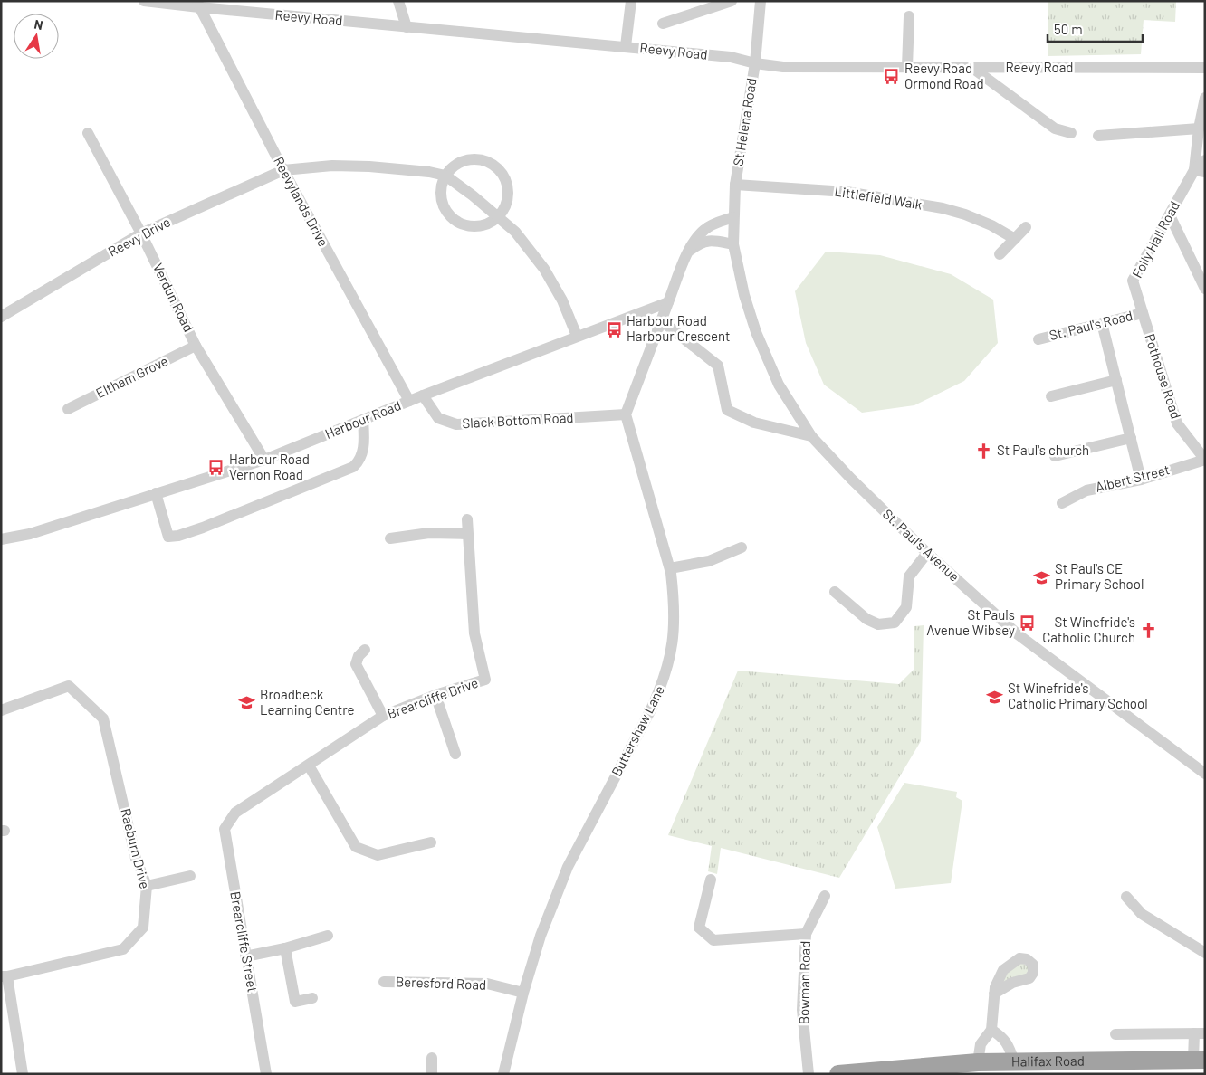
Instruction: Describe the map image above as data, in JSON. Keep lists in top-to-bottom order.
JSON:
{
  "streets": {
    "highway": ["Halifax Road"],
    "street": [
      "Reevy Road",
      "St Helena Road",
      "Littlefield Walk",
      "Reevylands Drive",
      "Reevy Drive",
      "Folly Hall Road",
      "Verdun Road",
      "St. Paul's Road",
      "Pothouse Road",
      "Eltham Grove",
      "Harbour Road",
      "Slack Bottom Road",
      "Albert Street",
      "St. Paul's Avenue",
      "Brearcliffe Drive",
      "Buttershaw Lane",
      "Raeburn Drive",
      "Brearcliffe Street",
      "Bowman Road",
      "Beresford Road"
    ]
  },
  "crossings": [
    ["Reevy Road", "St Helena Road"],
    ["Reevy Road", "Reevylands Drive"],
    ["St Helena Road", "Littlefield Walk"],
    ["St Helena Road", "St. Paul's Avenue"],
    ["Reevylands Drive", "Reevy Drive"],
    ["Reevylands Drive", "Harbour Road"],
    ["Reevy Drive", "Verdun Road"],
    ["Folly Hall Road", "St. Paul's Road"],
    ["Folly Hall Road", "Pothouse Road"],
    ["Verdun Road", "Eltham Grove"],
    ["Verdun Road", "Harbour Road"],
    ["St. Paul's Road", "Pothouse Road"],
    ["Pothouse Road", "Albert Street"],
    ["Harbour Road", "Slack Bottom Road"],
    ["Slack Bottom Road", "Buttershaw Lane"],
    ["Brearcliffe Drive", "Brearcliffe Street"],
    ["Buttershaw Lane", "Beresford Road"]
  ],
  "places": {
    "bus stop": [
      "Reevy Road Ormond Road",
      "Harbour Road Harbour Crescent",
      "Harbour Road Vernon Road",
      "St Pauls Avenue Wibsey"
    ],
    "church": ["St Paul's church", "St Winefride's Catholic Church"],
    "school or university": ["St Paul's CE Primary School", "St Winefride's Catholic Primary School", "Broadbeck Learning Centre"]
  },
  "scale_bar": "50 m",
  "north": "top"
}
